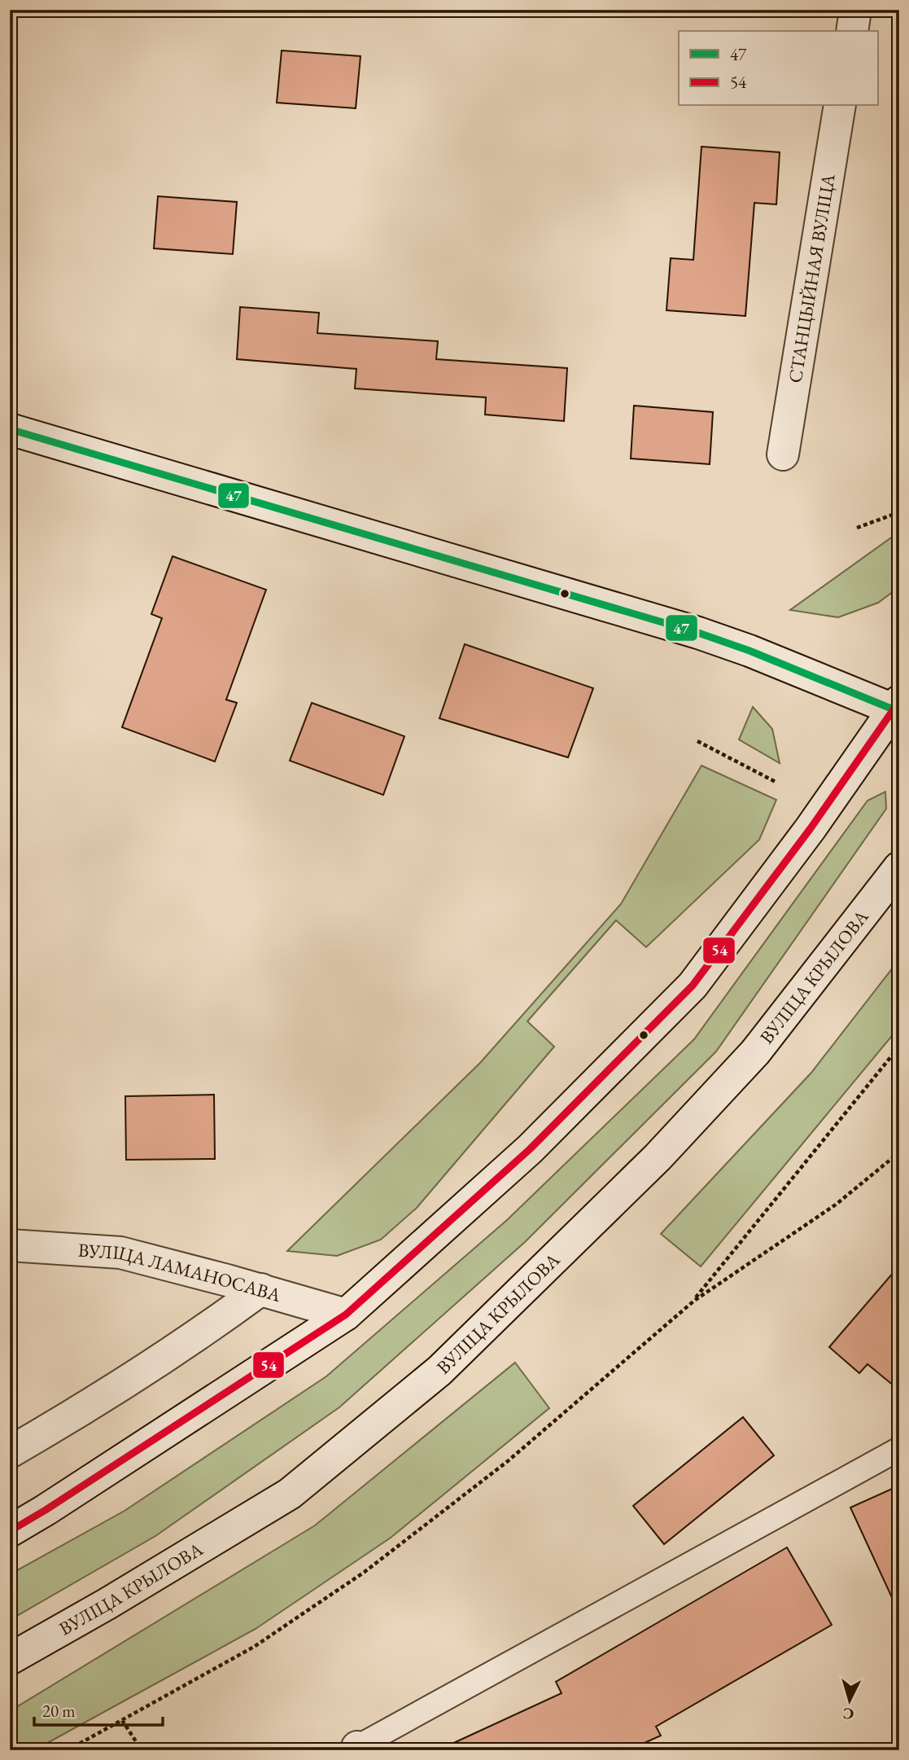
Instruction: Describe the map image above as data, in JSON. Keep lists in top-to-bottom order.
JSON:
{
  "streets": {
    "main road": ["СТАНЦЫЙНАЯ ВУЛІЦА", "ВУЛІЦА КРЫЛОВА", "ВУЛІЦА ЛАМАНОСАВА"]
  },
  "lines": ["transit line 47", "transit line 54"],
  "legend": ["47", "54"],
  "scale_bar": "20 m",
  "north": "bottom"
}
